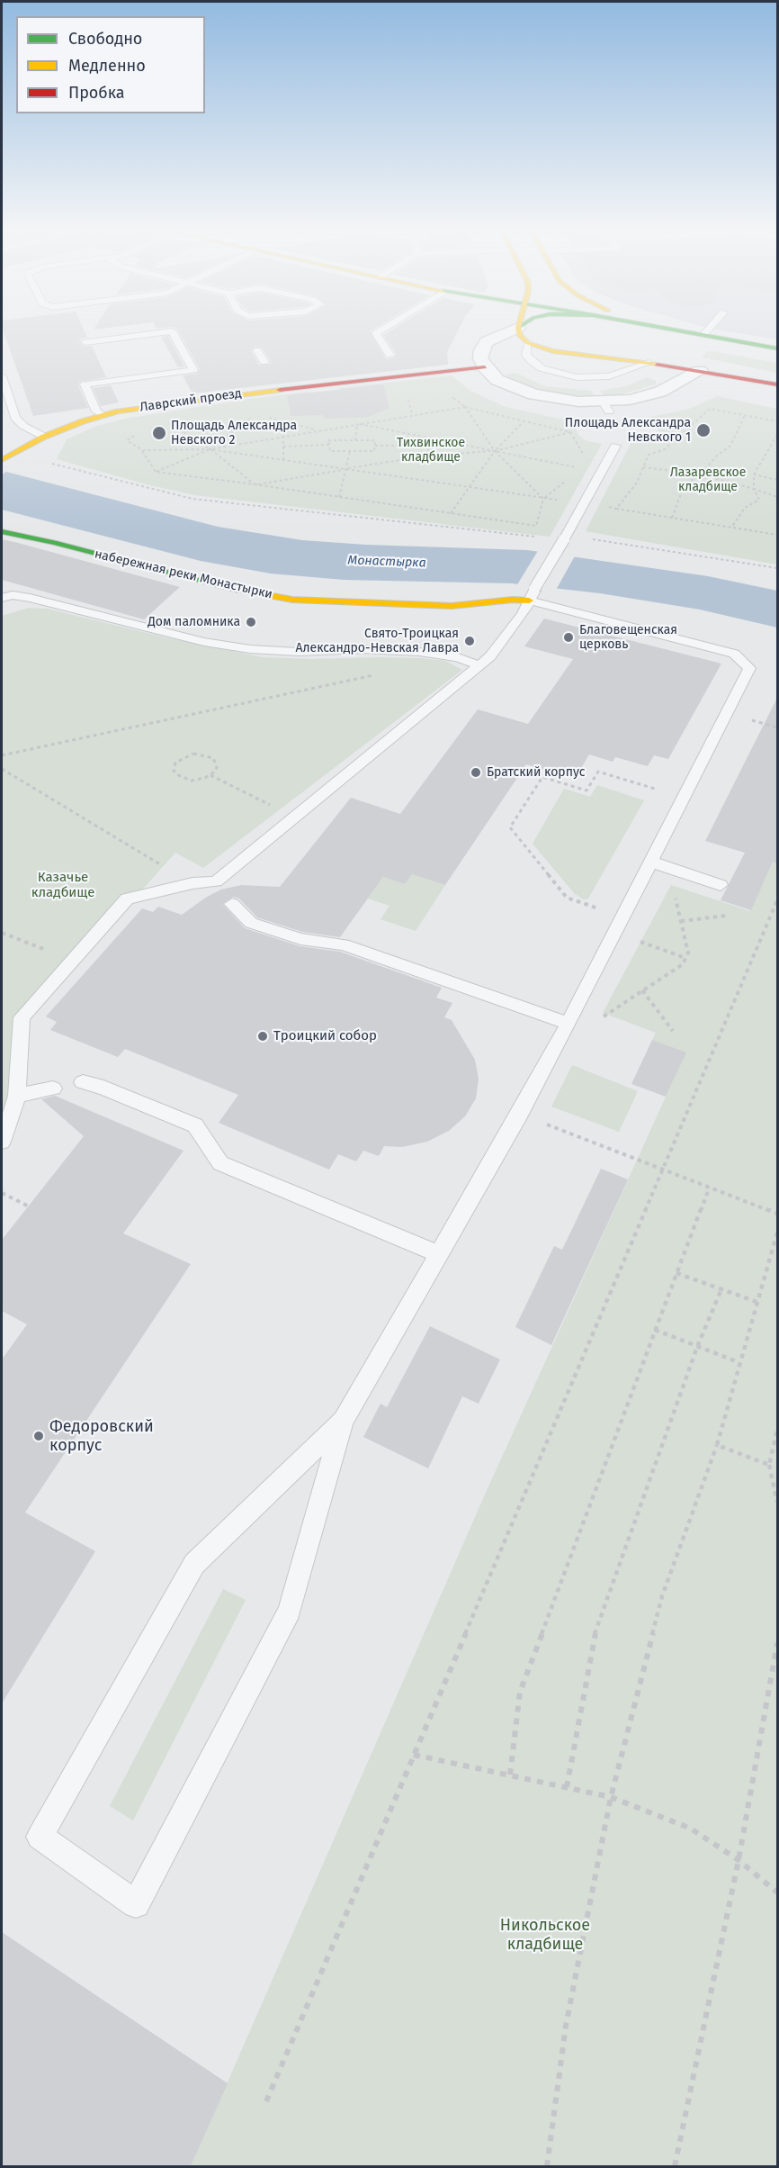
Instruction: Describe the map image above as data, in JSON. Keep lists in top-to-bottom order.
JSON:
{
  "streets": {
    "street": ["Лаврский проезд", "набережная реки Монастырки"]
  },
  "water": ["Монастырка"],
  "parks": [
    "Тихвинское кладбище",
    "Лазаревское кладбище",
    "Казачье кладбище",
    "Никольское кладбище"
  ],
  "places": [
    "Площадь Александра Невского 1",
    "Площадь Александра Невского 2",
    "Дом паломника",
    "Благовещенская церковь",
    "Свято-Троицкая Александро-Невская Лавра",
    "Братский корпус",
    "Троицкий собор",
    "Федоровский корпус"
  ],
  "legend": ["Свободно", "Медленно", "Пробка"]
}
